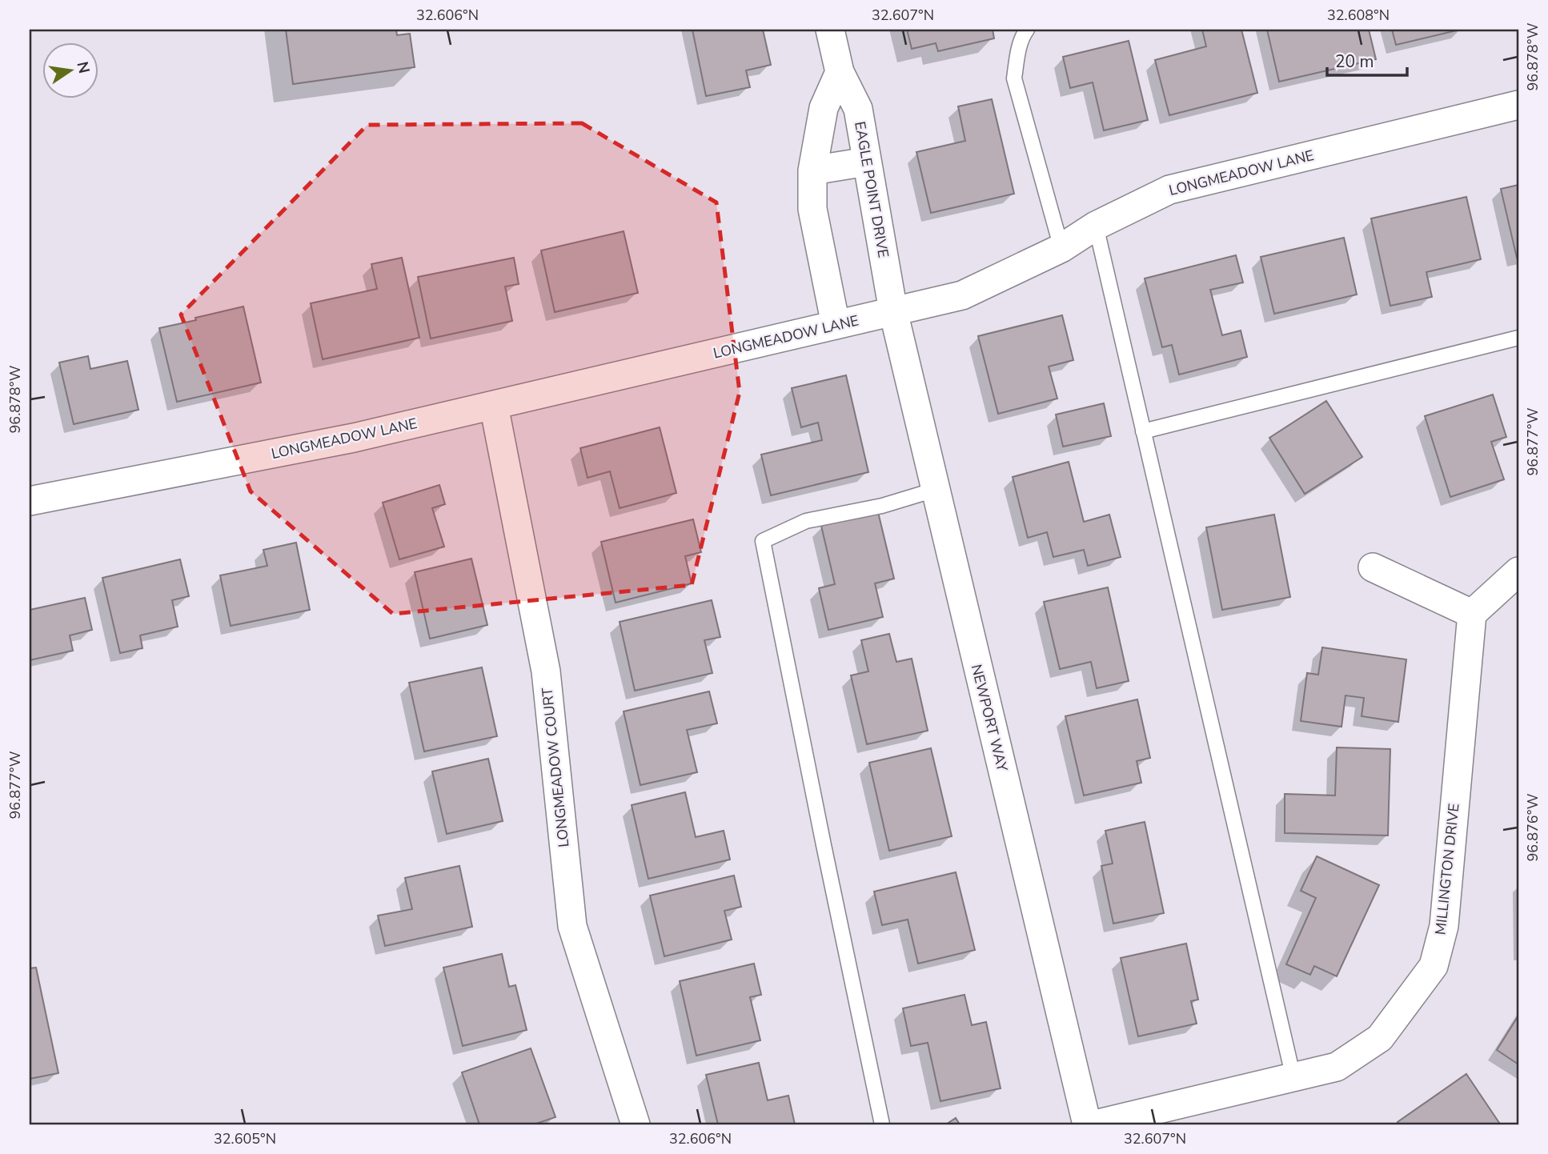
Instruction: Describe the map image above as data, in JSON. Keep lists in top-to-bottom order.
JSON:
{
  "streets": {
    "street": [
      "LONGMEADOW LANE",
      "EAGLE POINT DRIVE",
      "NEWPORT WAY",
      "LONGMEADOW COURT",
      "MILLINGTON DRIVE"
    ]
  },
  "crossings": [
    ["LONGMEADOW LANE", "EAGLE POINT DRIVE"],
    ["LONGMEADOW LANE", "NEWPORT WAY"],
    ["LONGMEADOW LANE", "LONGMEADOW COURT"],
    ["EAGLE POINT DRIVE", "NEWPORT WAY"]
  ],
  "scale_bar": "20 m",
  "north": "right",
  "coordinates": [
    "32.606°N",
    "32.607°N",
    "32.608°N",
    "96.878°W",
    "96.877°W",
    "96.876°W",
    "32.605°N"
  ]
}
